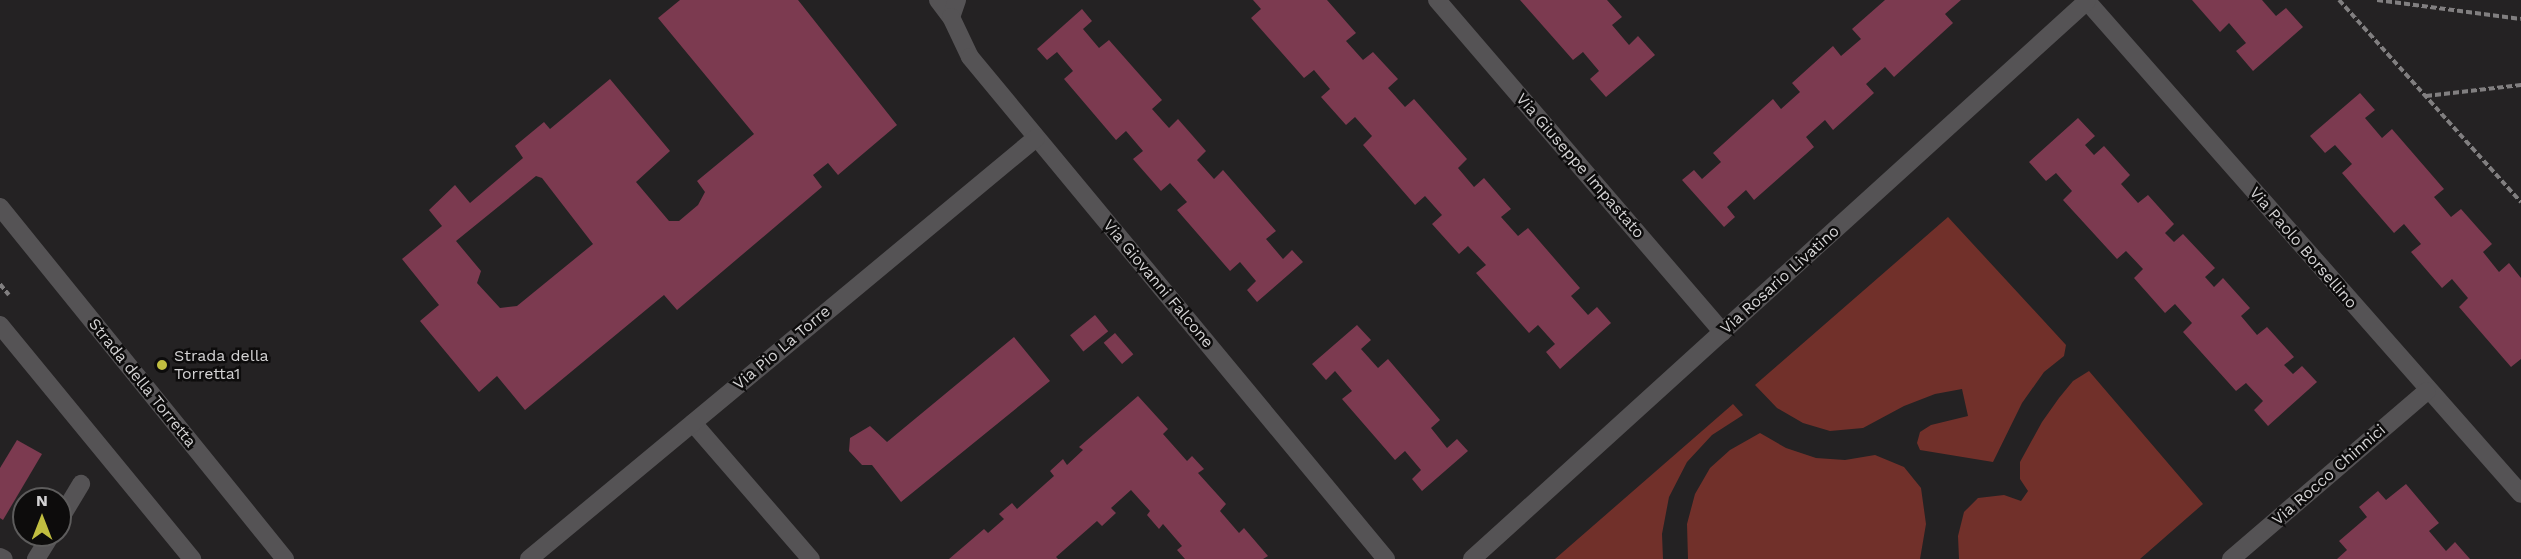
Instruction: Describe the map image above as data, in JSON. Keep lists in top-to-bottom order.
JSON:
{
  "streets": {
    "street": [
      "Via Giuseppe Impastato",
      "Via Paolo Borsellino",
      "Via Rosario Livatino",
      "Via Giovanni Falcone",
      "Via Pio La Torre",
      "Strada della Torretta",
      "Via Rocco Chinnici"
    ]
  },
  "crossings": [
    ["Via Giuseppe Impastato", "Via Rosario Livatino"],
    ["Via Paolo Borsellino", "Via Rosario Livatino"],
    ["Via Paolo Borsellino", "Via Rocco Chinnici"],
    ["Via Giovanni Falcone", "Via Pio La Torre"]
  ],
  "places": ["Strada della Torretta1"],
  "north": "top"
}
